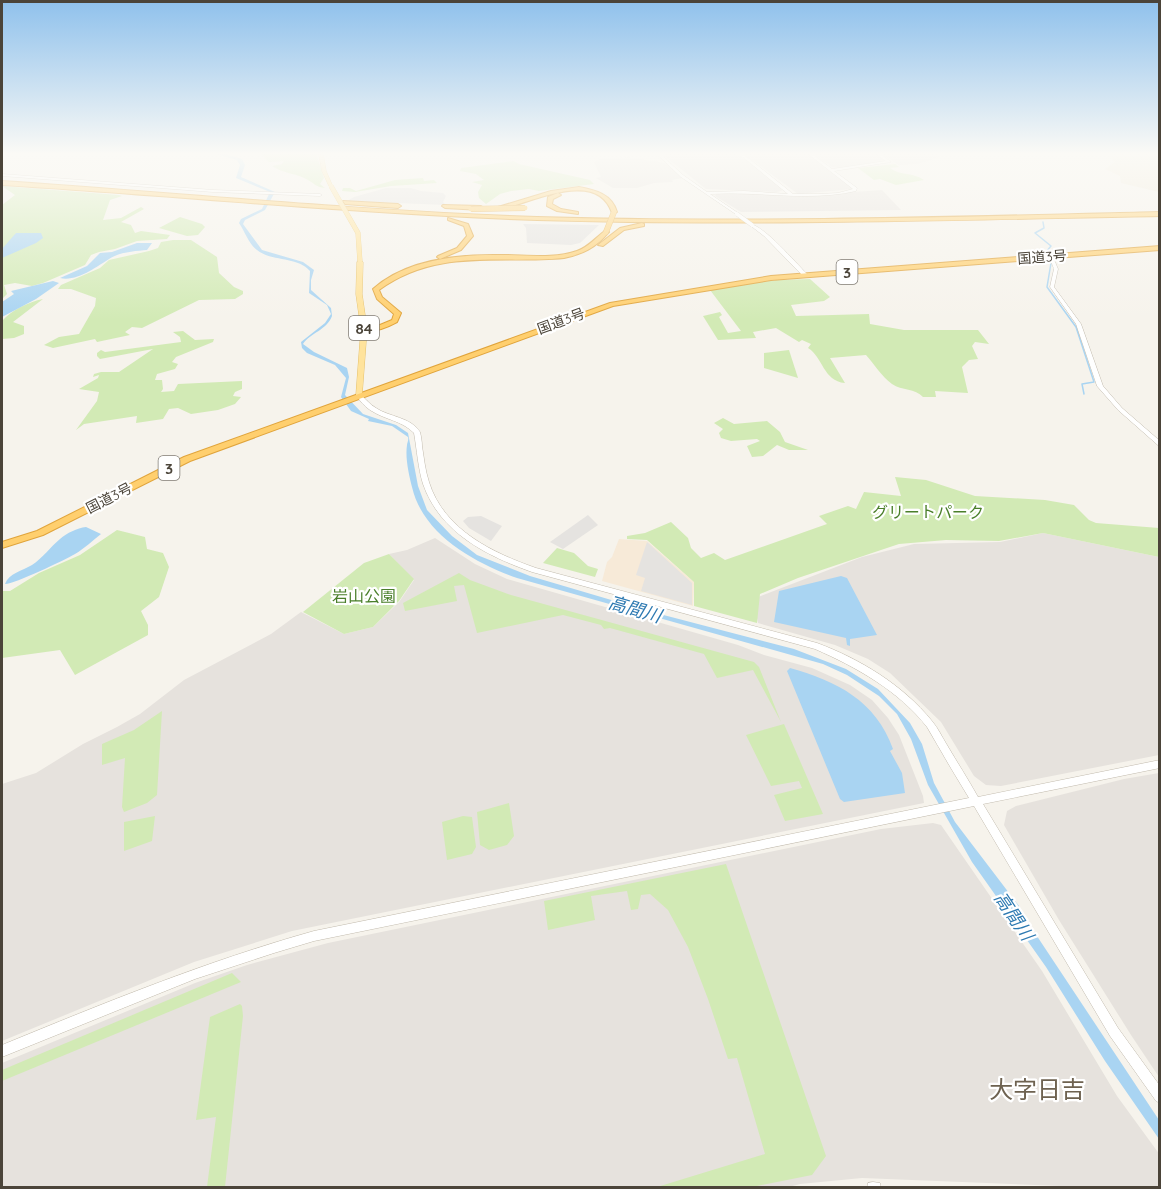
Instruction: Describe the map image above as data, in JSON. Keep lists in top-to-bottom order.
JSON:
{
  "streets": {
    "highway": ["国道3号", "3"],
    "main road": ["84"]
  },
  "crossings": [
    ["国道3号", "84"]
  ],
  "districts": ["大字日吉"],
  "water": ["高間川"],
  "parks": ["グリートパーク", "岩山公園"]
}
